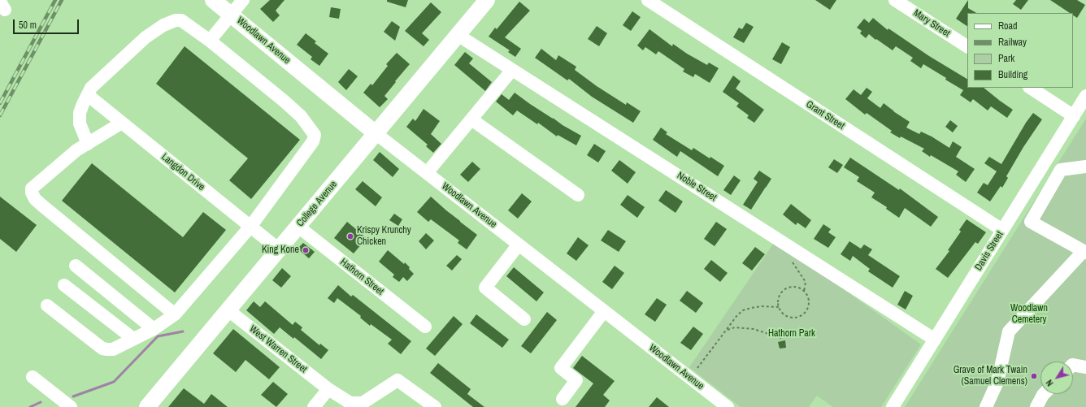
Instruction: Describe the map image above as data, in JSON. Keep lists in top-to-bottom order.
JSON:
{
  "streets": {
    "main road": ["Woodlawn Avenue", "College Avenue"],
    "street": [
      "Mary Street",
      "Grant Street",
      "Langdon Drive",
      "Noble Street",
      "Davis Street",
      "Hathorn Street",
      "West Warren Street"
    ]
  },
  "crossings": [
    ["Woodlawn Avenue", "College Avenue"],
    ["Grant Street", "Davis Street"],
    ["Langdon Drive", "College Avenue"],
    ["Noble Street", "College Avenue"],
    ["Noble Street", "Davis Street"],
    ["College Avenue", "Hathorn Street"],
    ["College Avenue", "West Warren Street"]
  ],
  "parks": ["Woodlawn Cemetery", "Hathorn Park"],
  "places": ["Krispy Krunchy Chicken", "King Kone", "Grave of Mark Twain (Samuel Clemens)"],
  "legend": [
    "Road",
    "Railway",
    "Park",
    "Building"
  ],
  "scale_bar": "50 m",
  "north": "bottom left"
}
